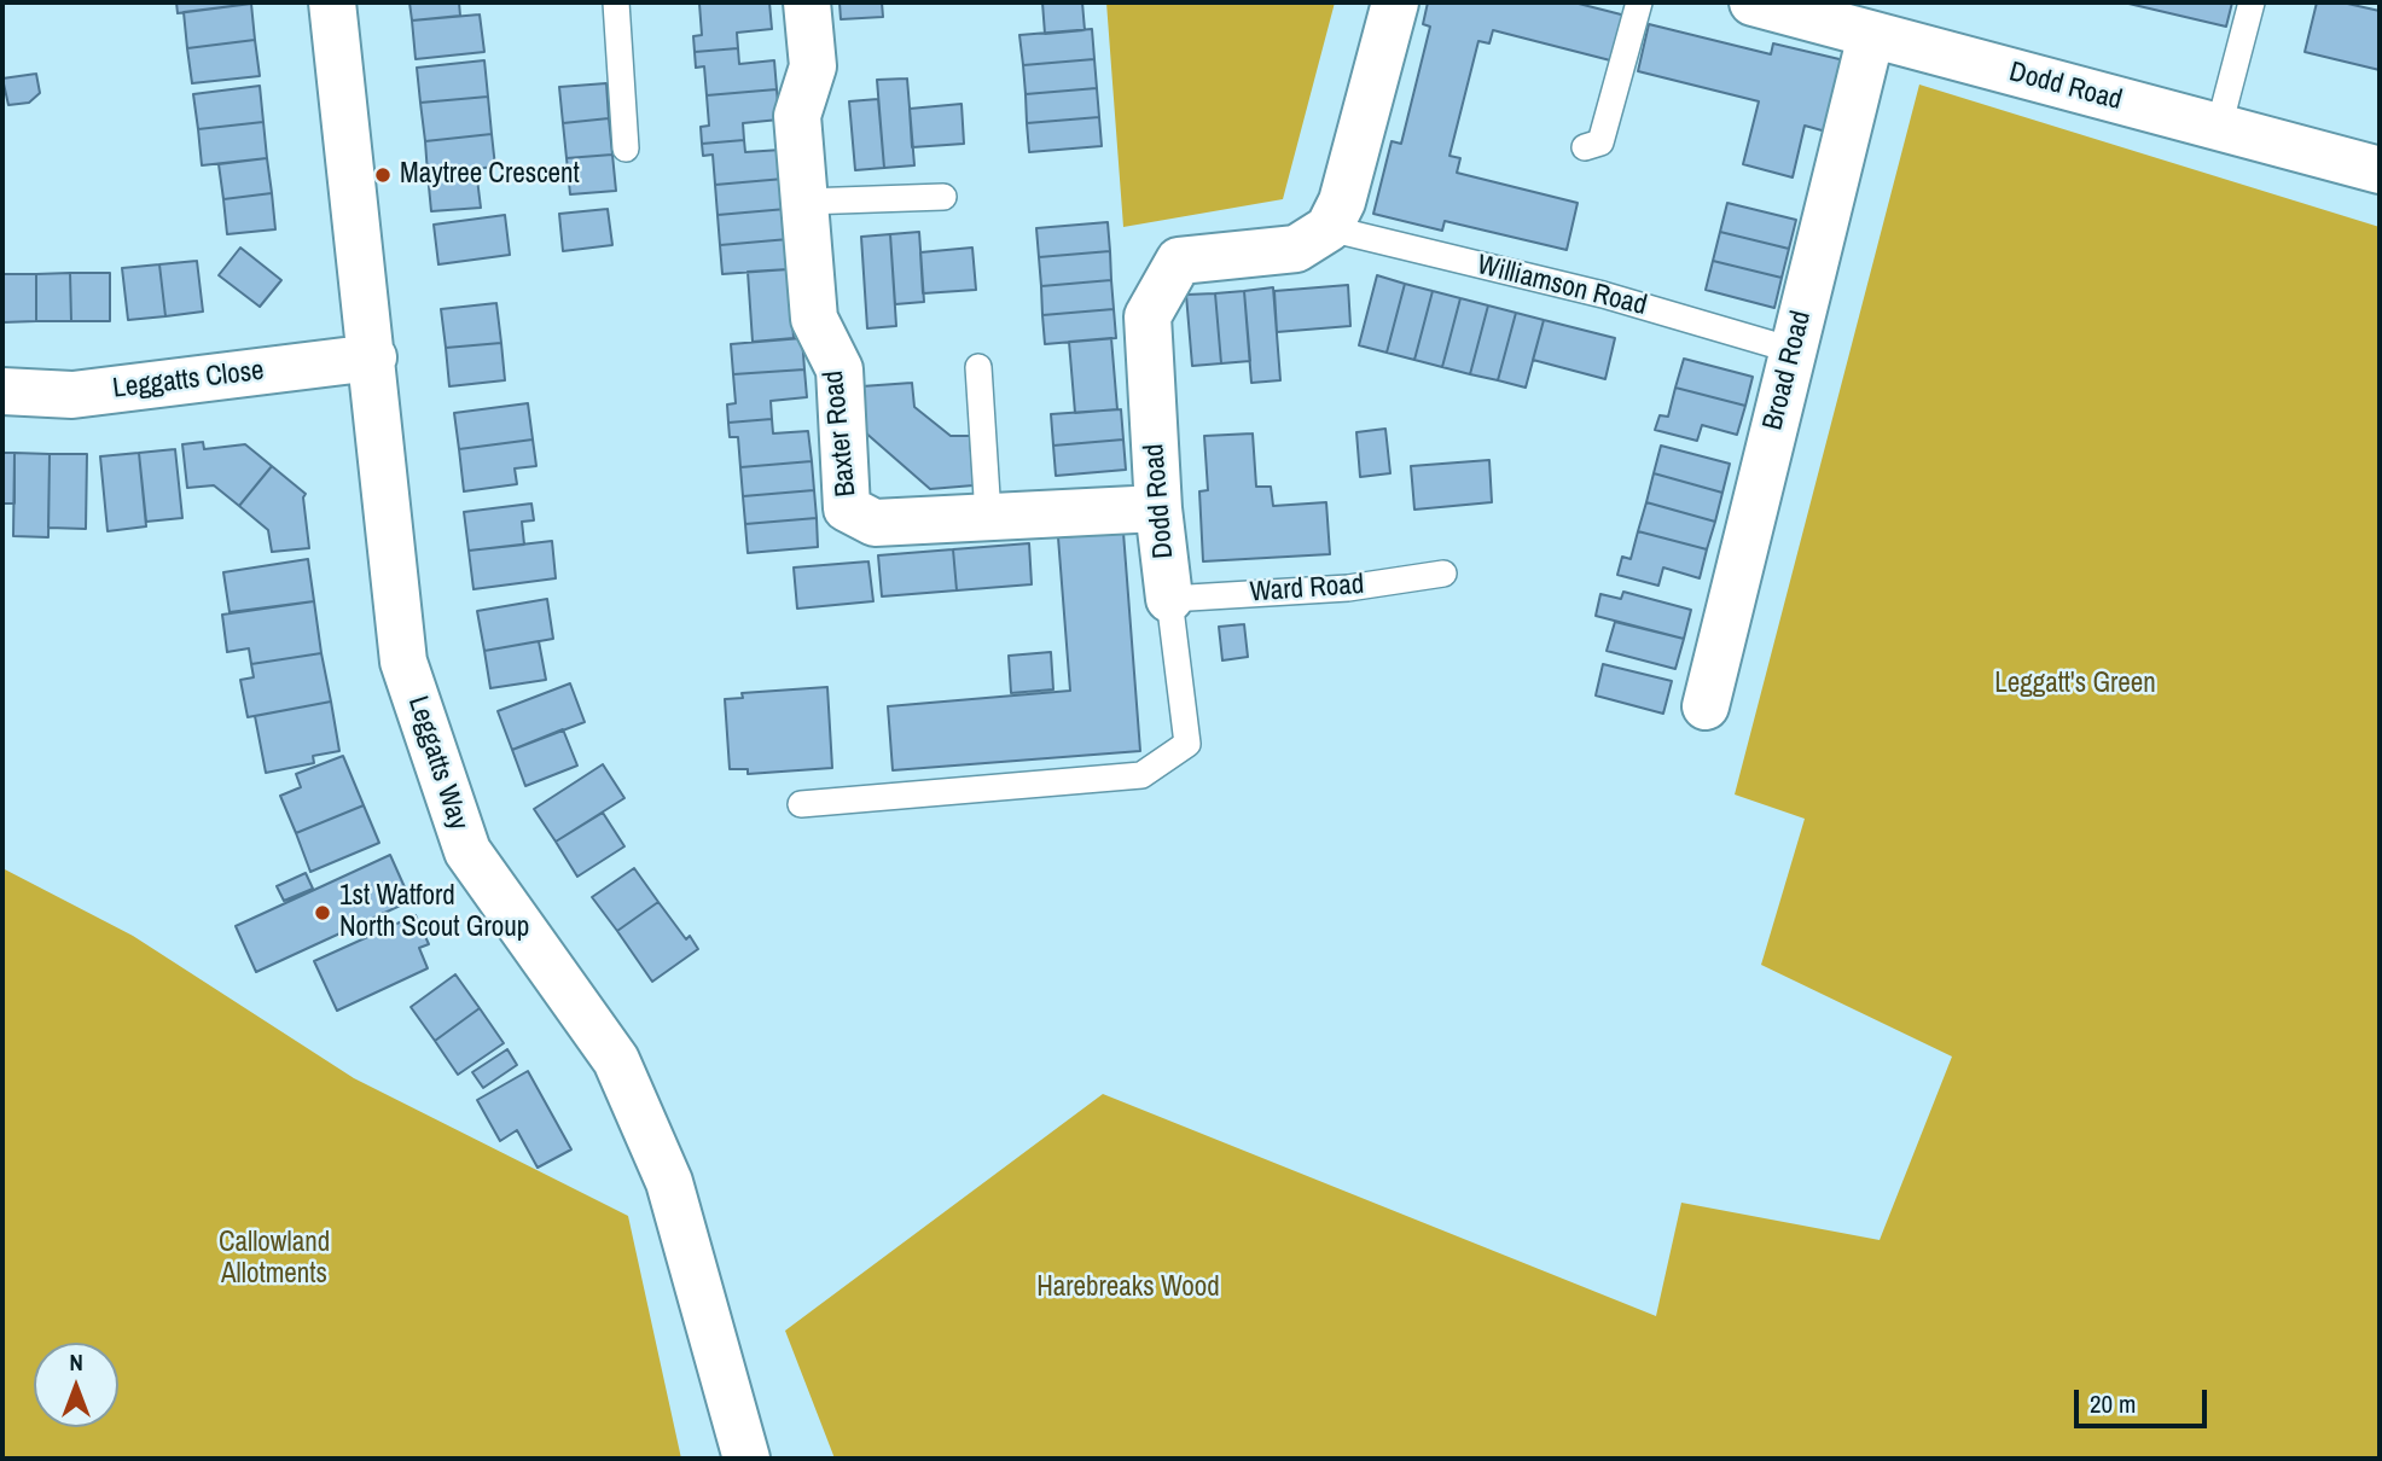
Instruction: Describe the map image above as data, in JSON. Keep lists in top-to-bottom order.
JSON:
{
  "streets": {
    "street": [
      "Dodd Road",
      "Broad Road",
      "Leggatts Close",
      "Baxter Road",
      "Leggatts Way"
    ],
    "lane": ["Williamson Road", "Ward Road"]
  },
  "crossings": [
    ["Dodd Road", "Williamson Road"],
    ["Dodd Road", "Broad Road"],
    ["Dodd Road", "Baxter Road"],
    ["Dodd Road", "Ward Road"],
    ["Williamson Road", "Broad Road"],
    ["Leggatts Close", "Leggatts Way"]
  ],
  "parks": ["Leggatt's Green", "Callowland Allotments", "Harebreaks Wood"],
  "places": ["Maytree Crescent", "1st Watford North Scout Group"],
  "scale_bar": "20 m",
  "north": "top"
}
